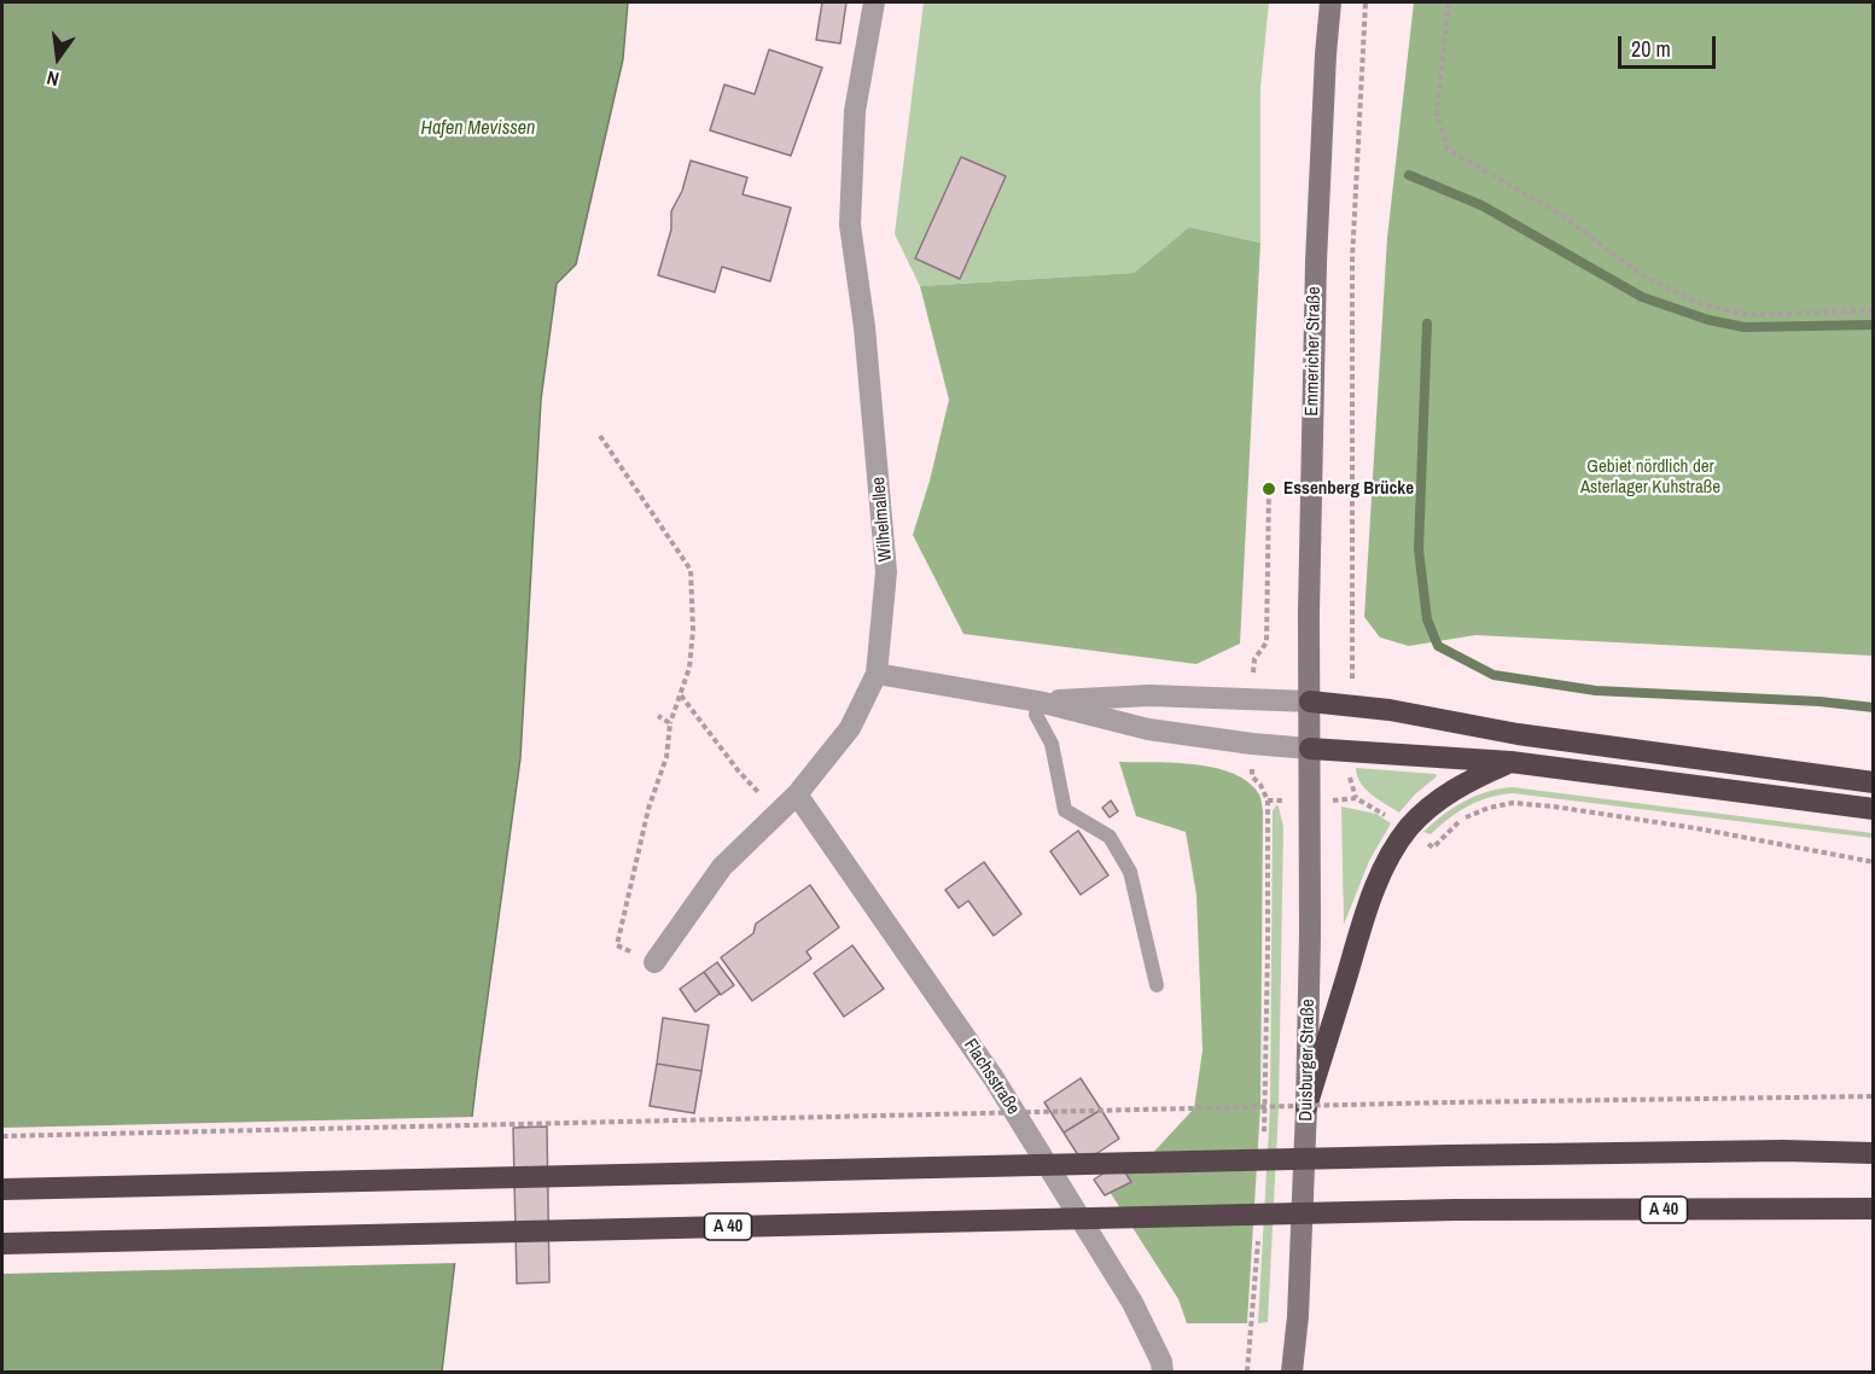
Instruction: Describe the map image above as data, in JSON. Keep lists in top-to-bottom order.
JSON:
{
  "streets": {
    "highway": ["A 40"],
    "main road": ["Emmericher Straße", "Duisburger Straße"],
    "street": ["Wilhelmallee", "Flachsstraße"]
  },
  "crossings": [
    ["Emmericher Straße", "Duisburger Straße"],
    ["Wilhelmallee", "Flachsstraße"]
  ],
  "water": ["Hafen Mevissen"],
  "parks": ["Gebiet nördlich der Asterlager Kuhstraße"],
  "places": ["Essenberg Brücke"],
  "scale_bar": "20 m",
  "north": "bottom"
}
